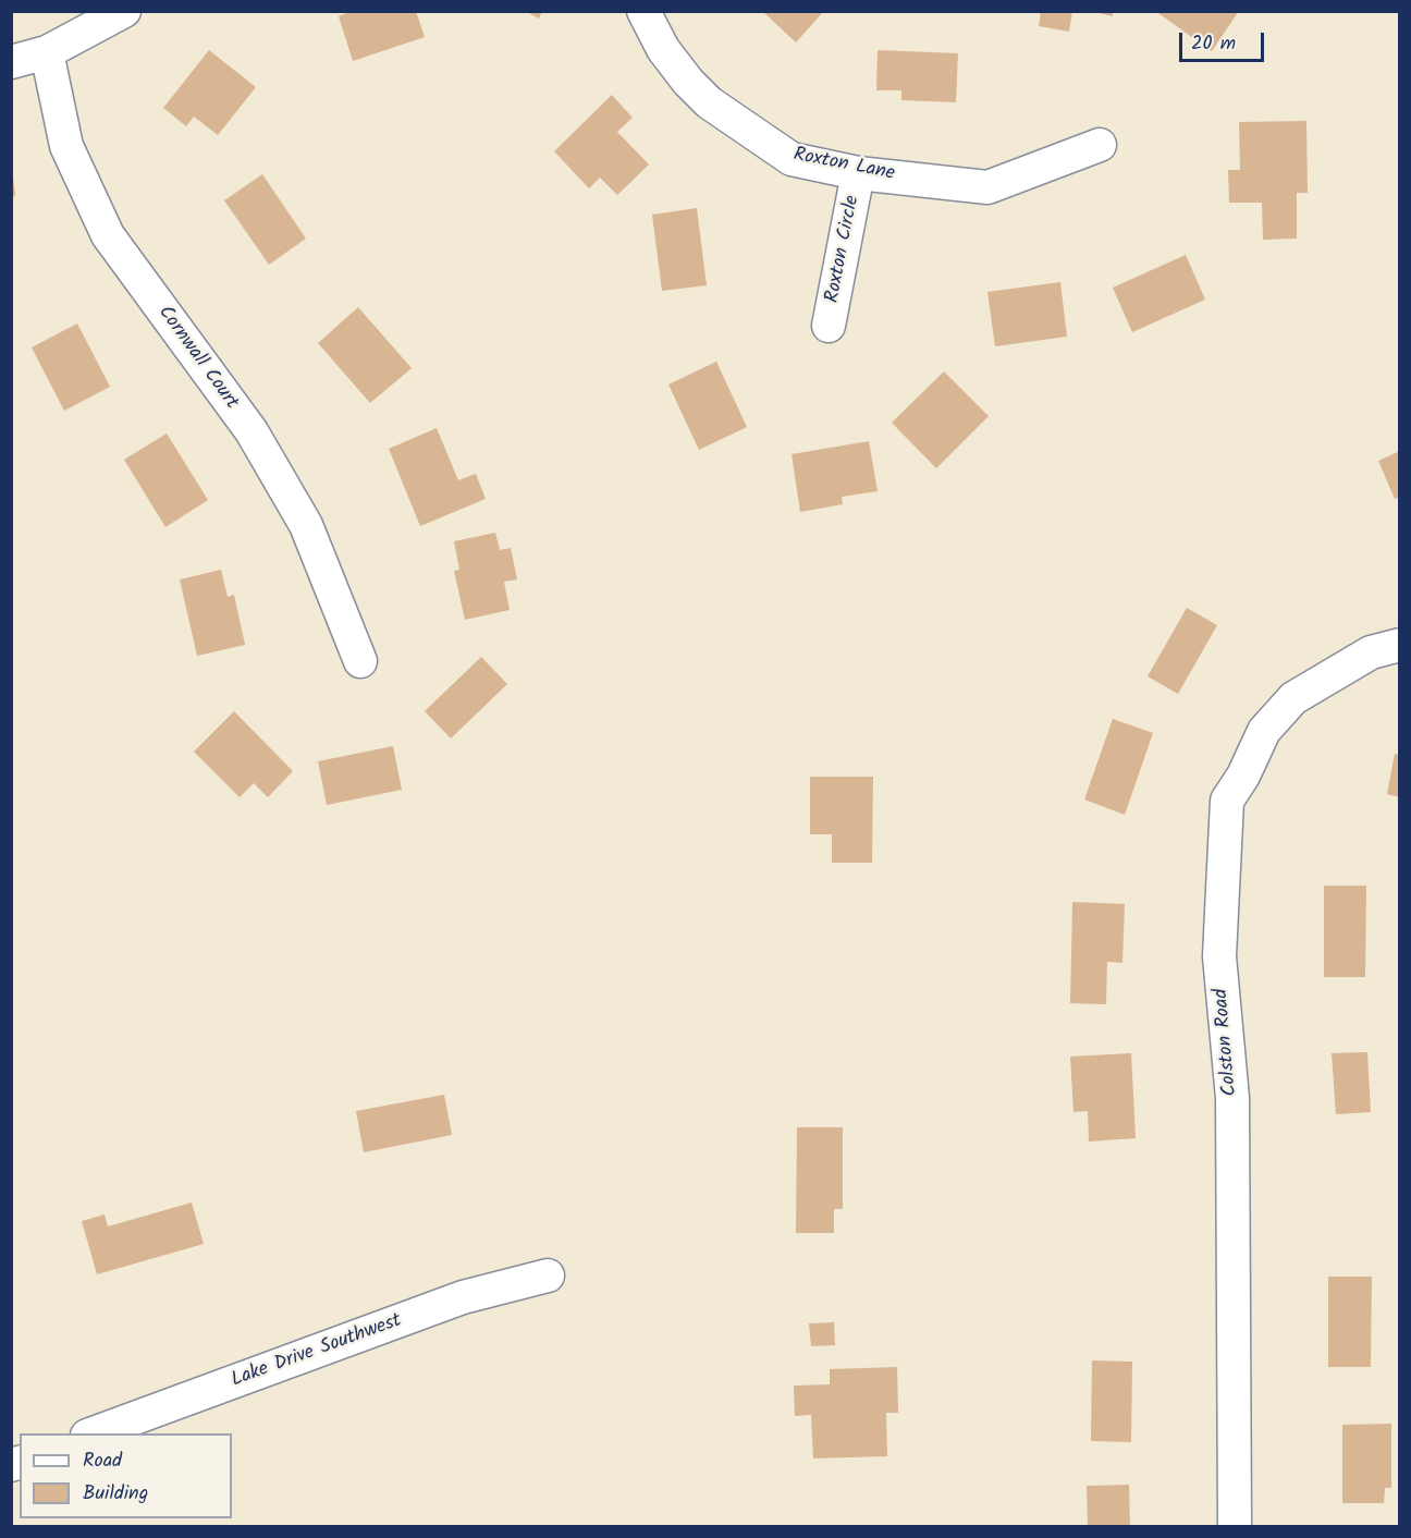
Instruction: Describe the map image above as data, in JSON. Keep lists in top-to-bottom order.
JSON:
{
  "streets": {
    "street": [
      "Roxton Lane",
      "Roxton Circle",
      "Cornwall Court",
      "Colston Road",
      "Lake Drive Southwest"
    ]
  },
  "crossings": [
    ["Roxton Lane", "Roxton Circle"]
  ],
  "legend": ["Road", "Building"],
  "scale_bar": "20 m"
}
